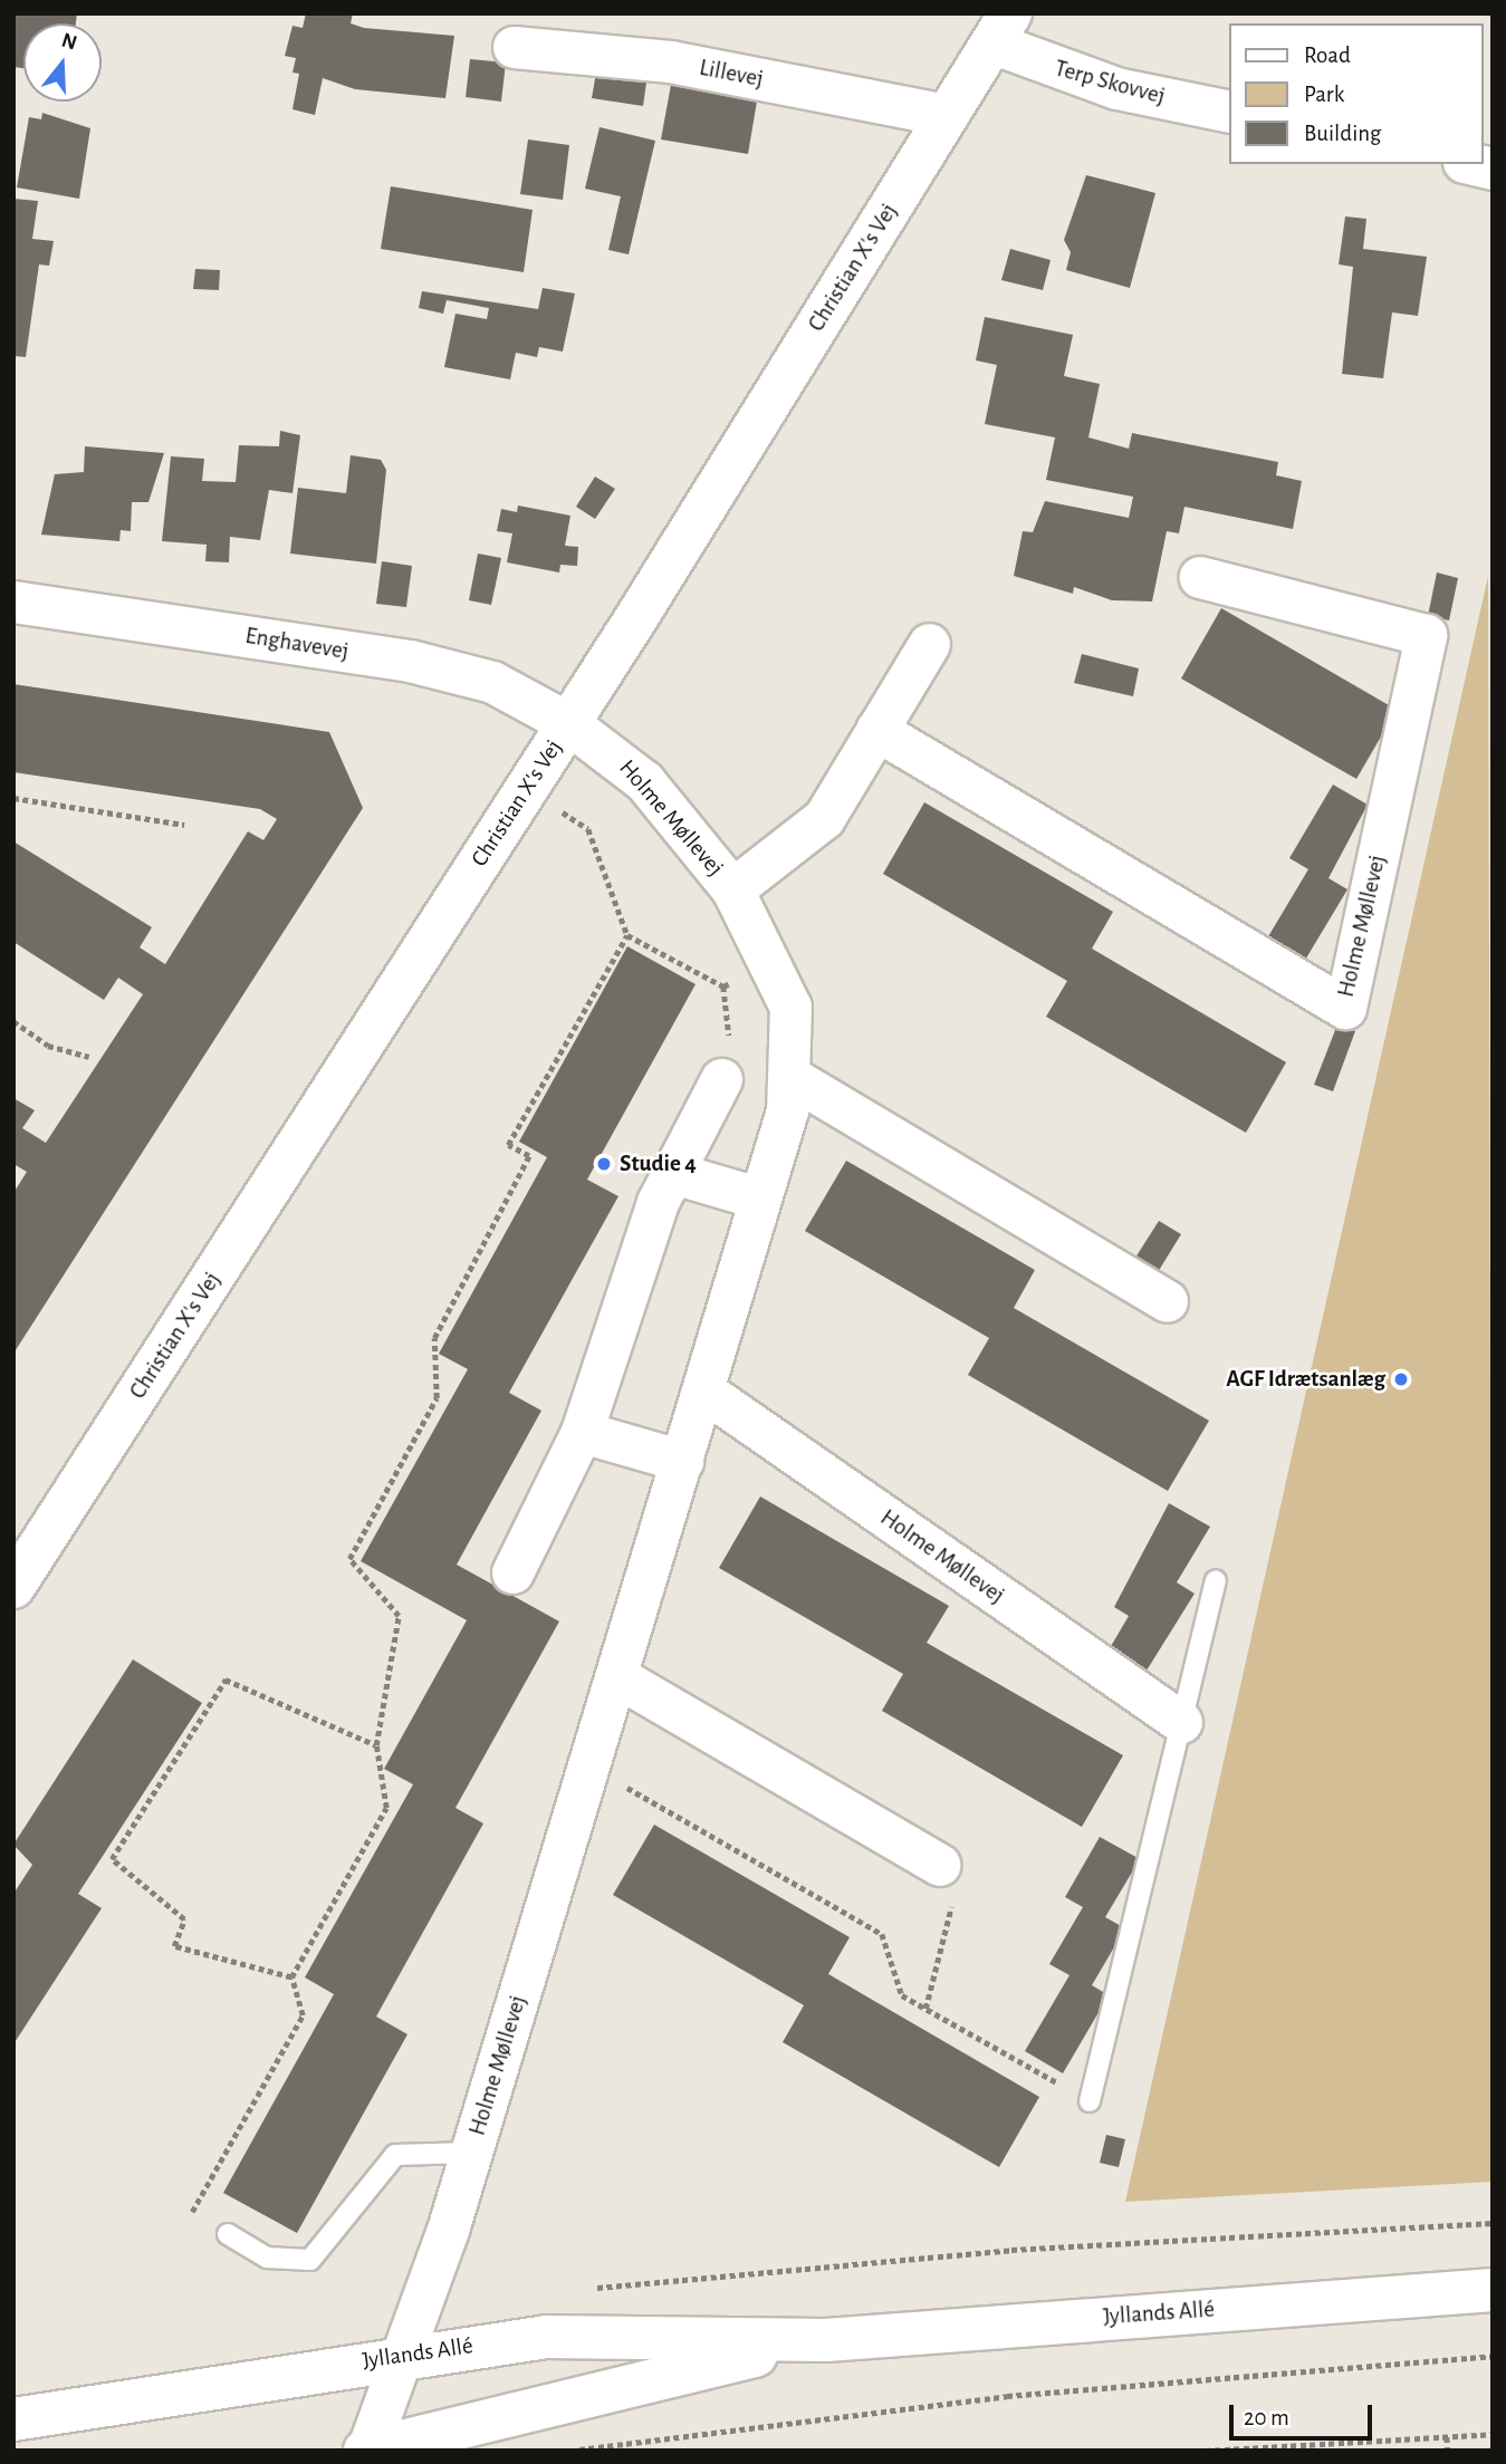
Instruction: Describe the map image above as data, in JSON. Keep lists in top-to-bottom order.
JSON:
{
  "streets": {
    "street": [
      "Lillevej",
      "Terp Skovvej",
      "Christian X's Vej",
      "Enghavevej",
      "Holme Møllevej",
      "Jyllands Allé"
    ]
  },
  "crossings": [
    ["Lillevej", "Christian X's Vej"],
    ["Terp Skovvej", "Christian X's Vej"],
    ["Christian X's Vej", "Enghavevej"],
    ["Christian X's Vej", "Holme Møllevej"],
    ["Enghavevej", "Holme Møllevej"],
    ["Holme Møllevej", "Jyllands Allé"]
  ],
  "places": ["Studie 4", "AGF Idrætsanlæg"],
  "legend": ["Road", "Park", "Building"],
  "scale_bar": "20 m",
  "north": "top"
}
